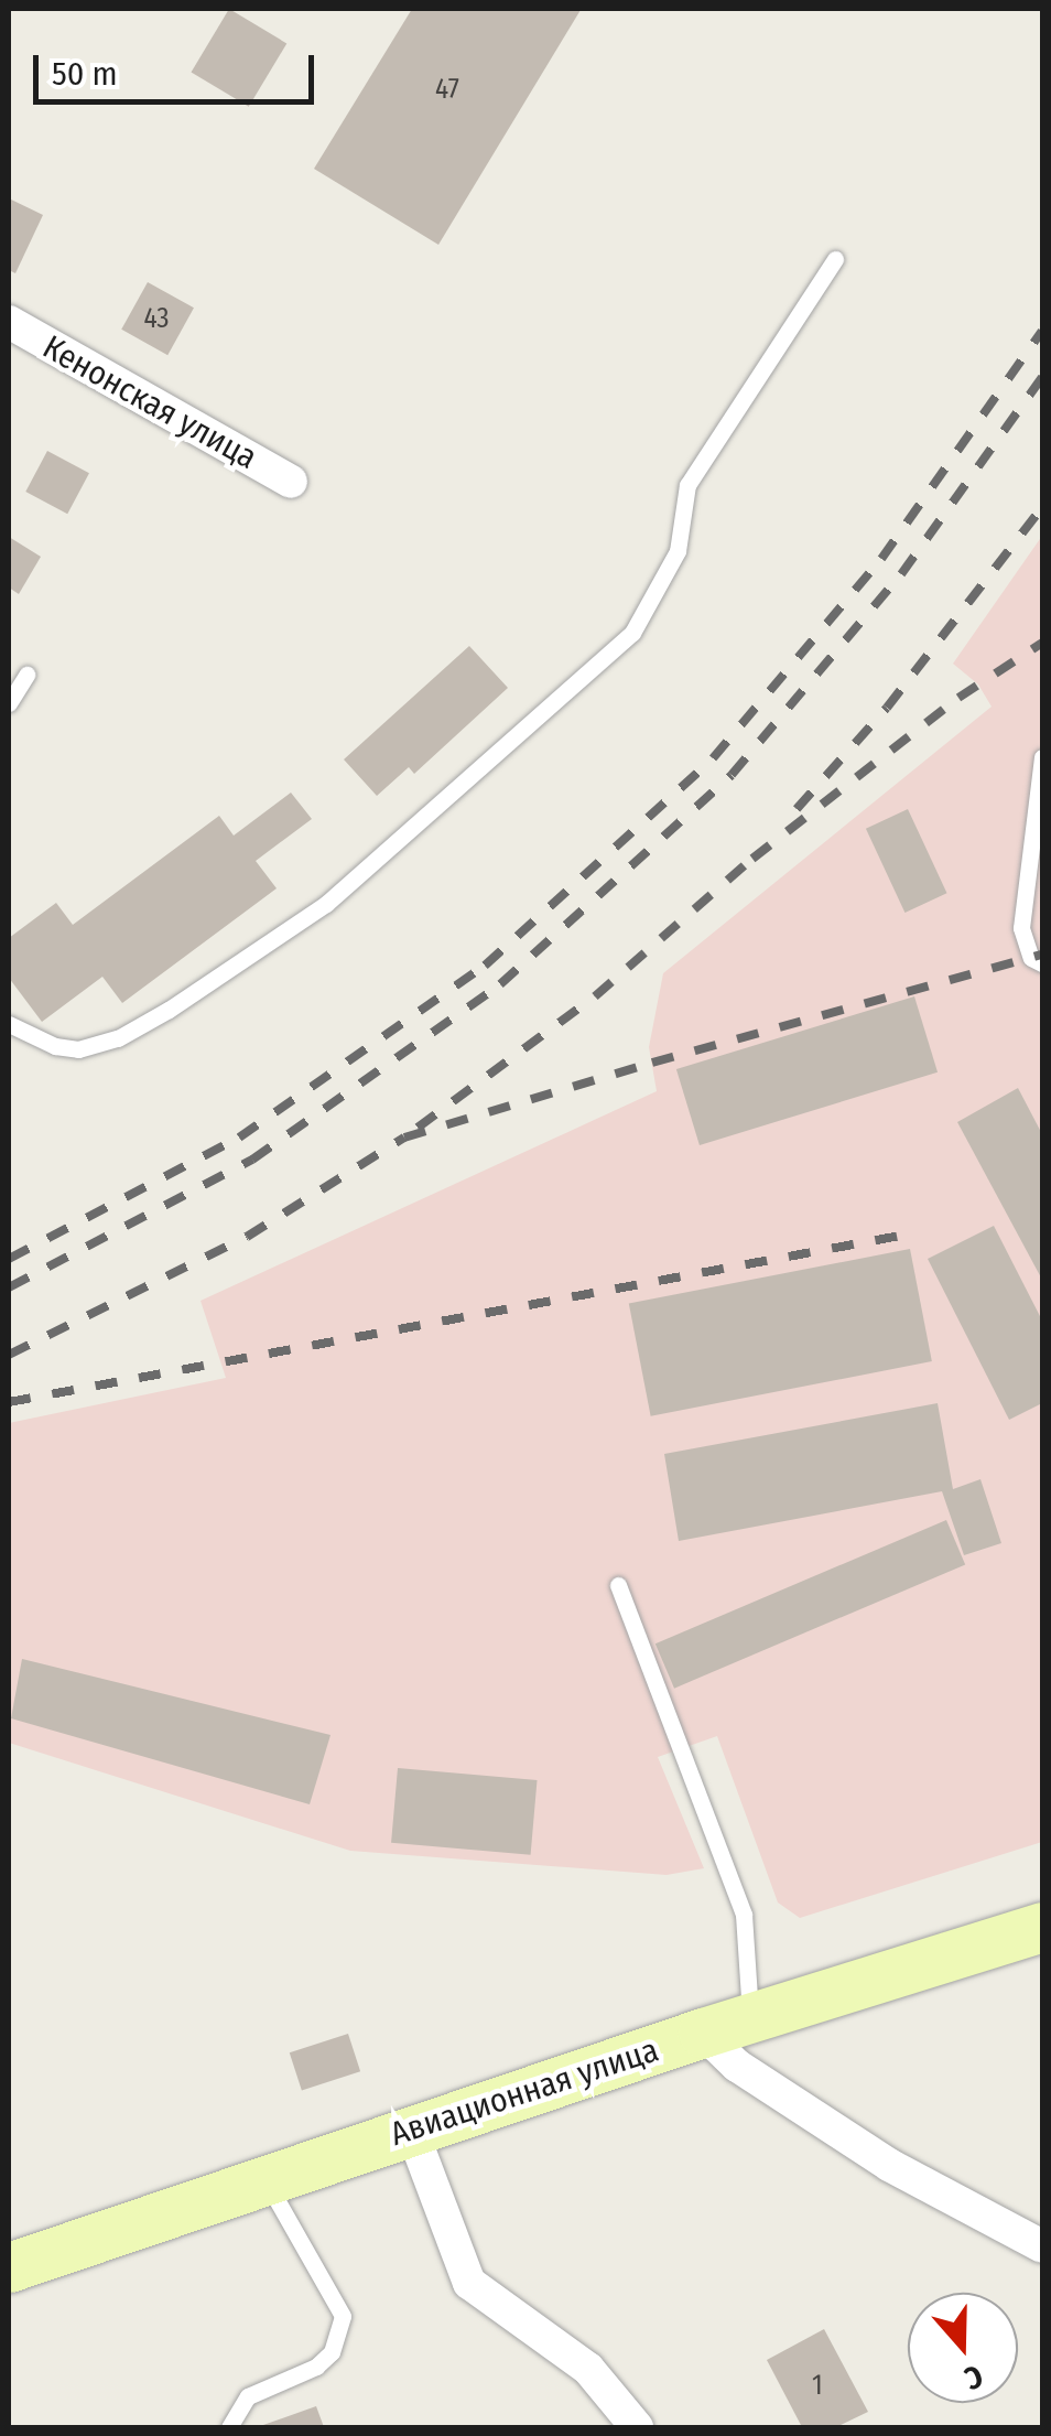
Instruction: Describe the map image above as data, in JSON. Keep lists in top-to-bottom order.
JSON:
{
  "streets": {
    "main road": ["Авиационная улица"],
    "street": ["Кенонская улица"]
  },
  "house_numbers": ["47", "43", "1"],
  "scale_bar": "50 m",
  "north": "bottom"
}
